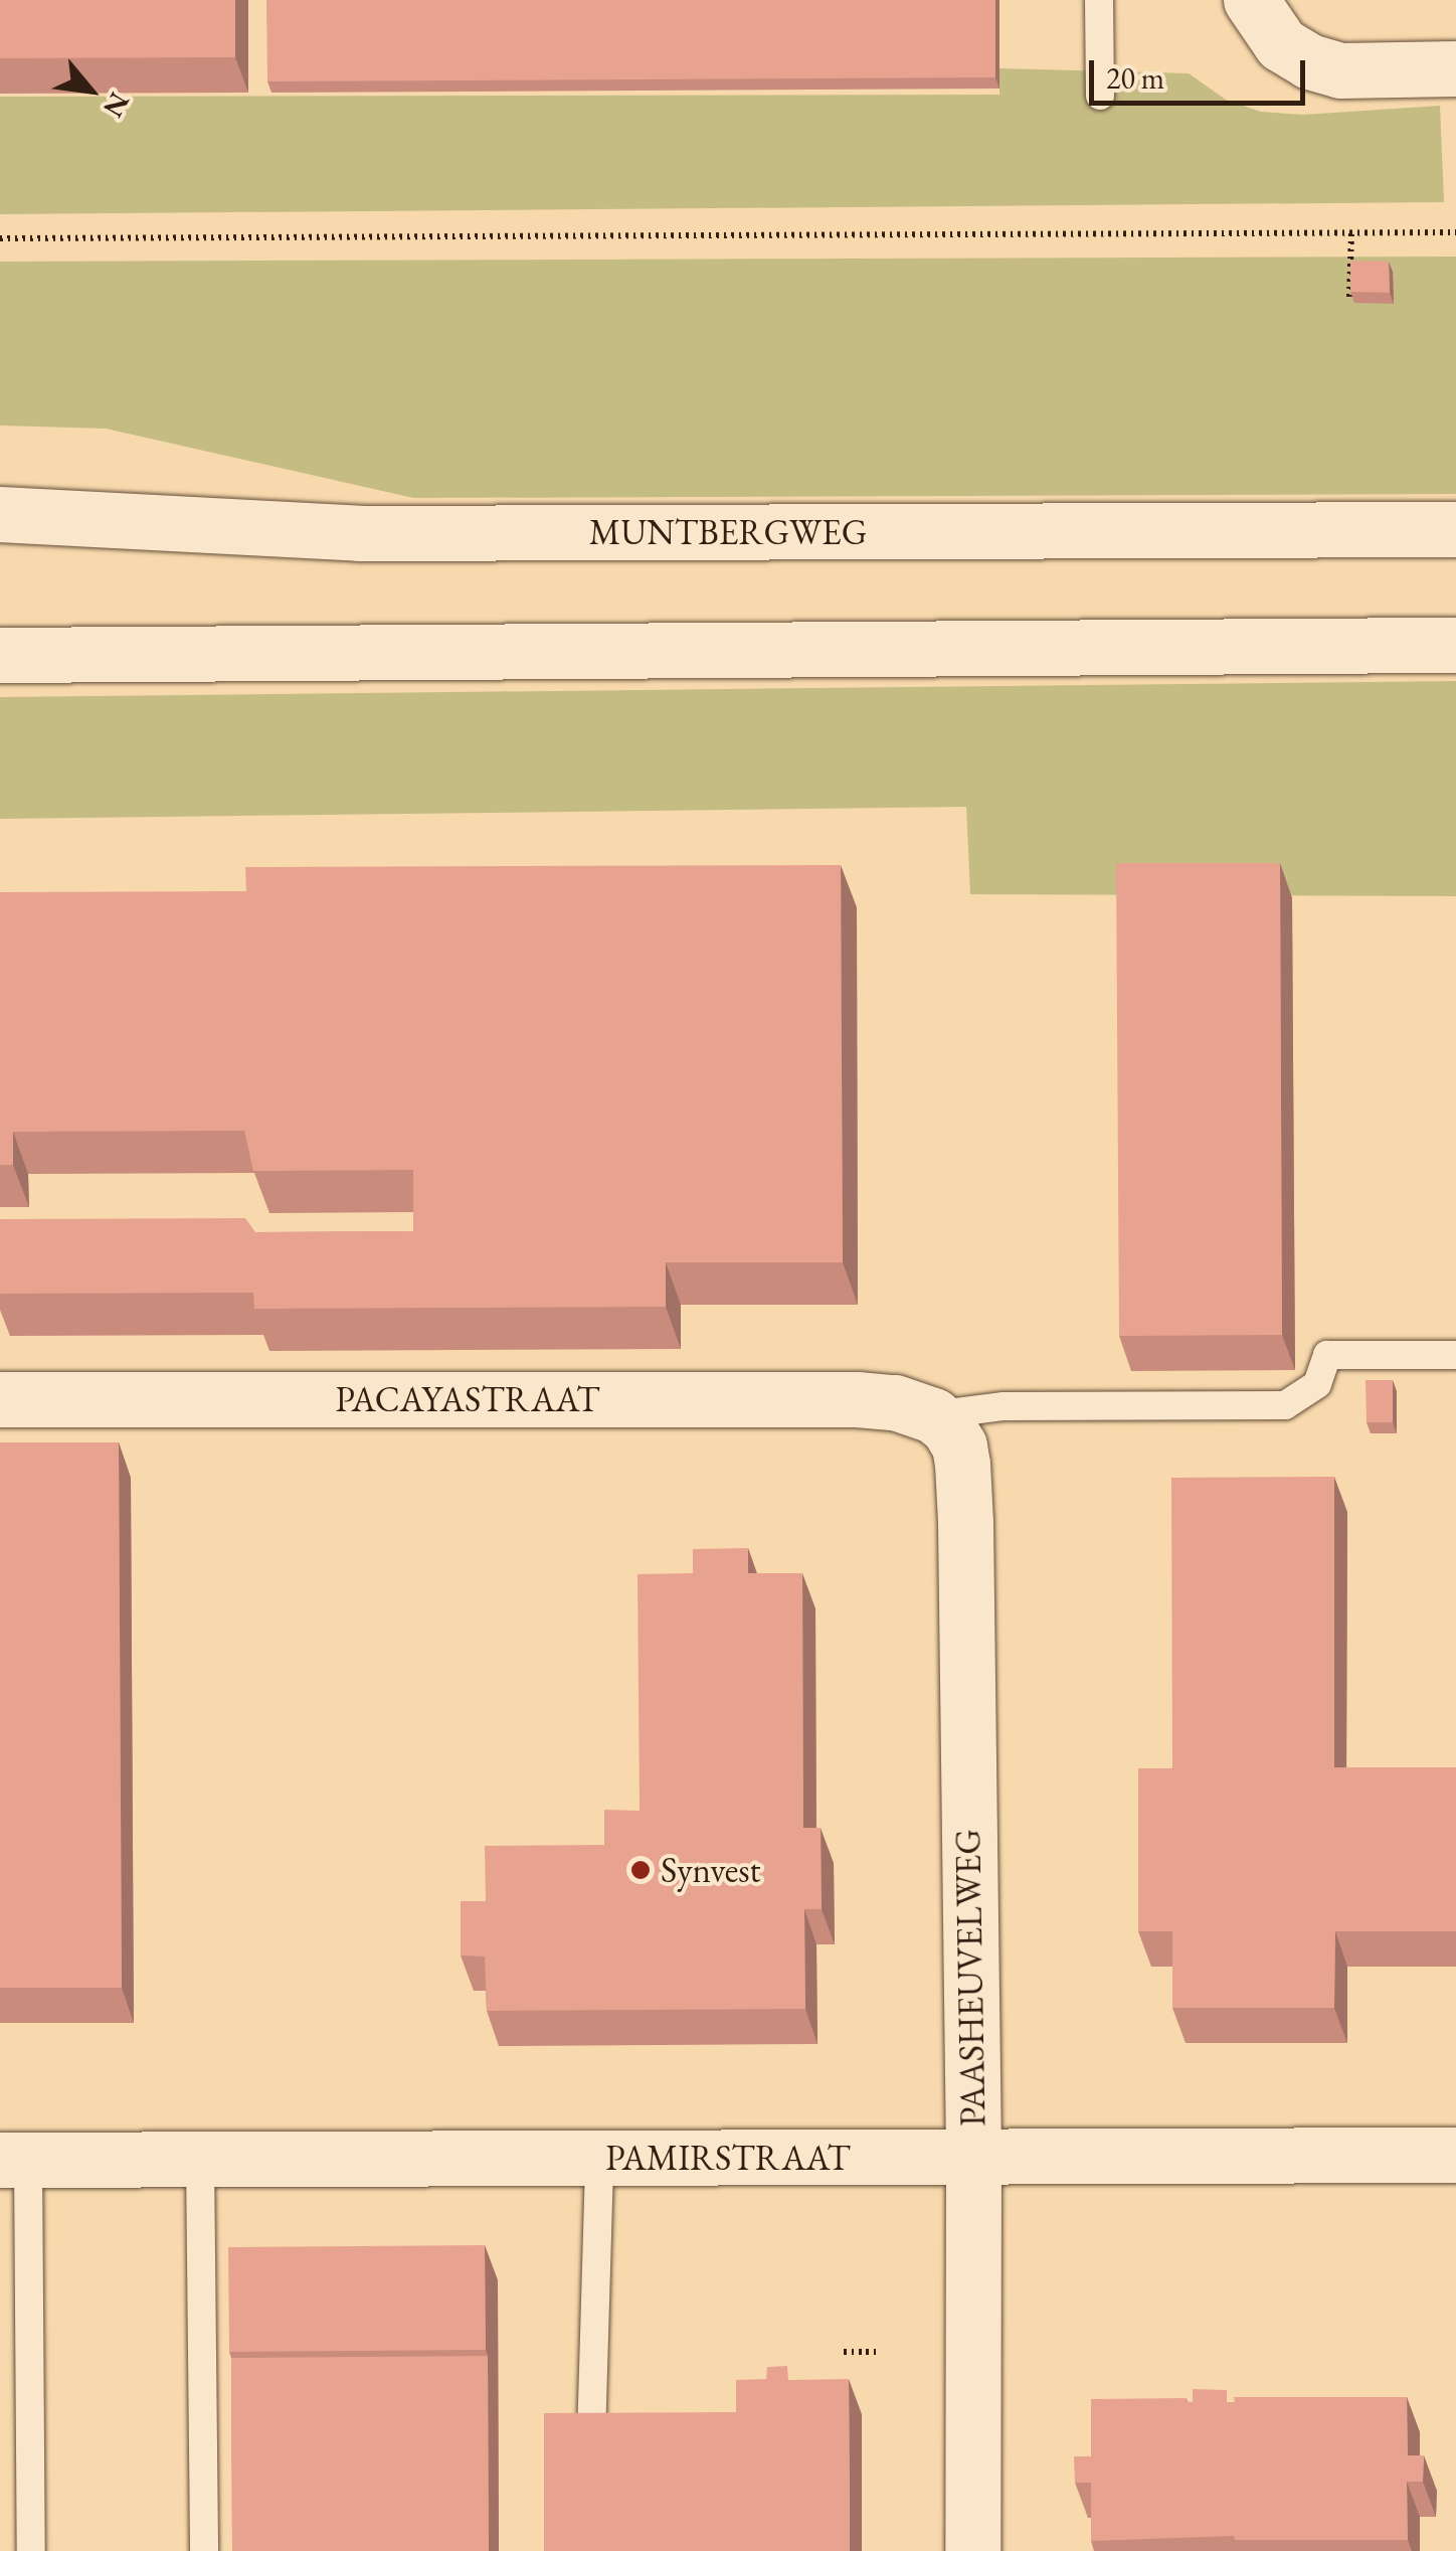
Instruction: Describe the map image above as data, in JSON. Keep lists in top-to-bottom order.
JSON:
{
  "streets": {
    "street": [
      "MUNTBERGWEG",
      "PACAYASTRAAT",
      "PAASHEUVELWEG",
      "PAMIRSTRAAT"
    ]
  },
  "crossings": [
    ["PACAYASTRAAT", "PAASHEUVELWEG"],
    ["PAASHEUVELWEG", "PAMIRSTRAAT"]
  ],
  "places": ["Synvest"],
  "scale_bar": "20 m",
  "north": "bottom right"
}
